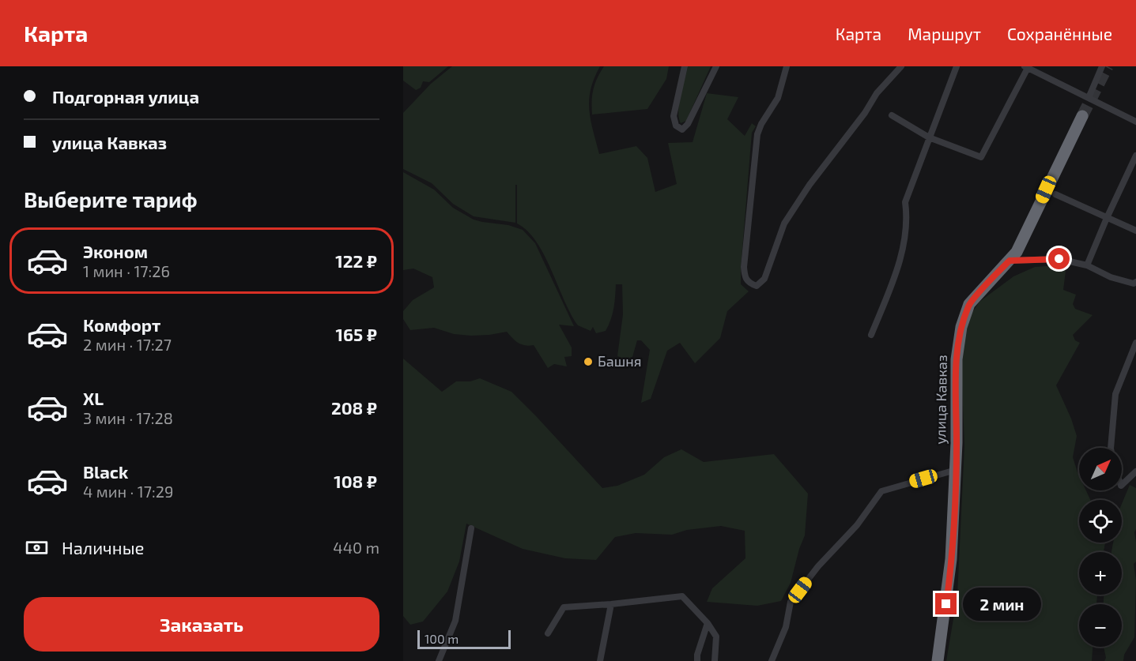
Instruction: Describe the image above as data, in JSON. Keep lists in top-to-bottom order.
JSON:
{
  "streets": {
    "highway": ["улица Кавказ"]
  },
  "places": ["Башня"],
  "scale_bar": "100 m",
  "north": "top right",
  "page": {
    "header": "Карта",
    "nav": ["Карта", "Маршрут", "Сохранённые"],
    "banner": ["Подгорная улица", "улица Кавказ"],
    "heading": "Выберите тариф",
    "list": [
      {
        "name": "Эконом",
        "note": "1 мин · 17:26",
        "value": "122 ₽"
      },
      {
        "name": "Комфорт",
        "note": "2 мин · 17:27",
        "value": "165 ₽"
      },
      {
        "name": "XL",
        "note": "3 мин · 17:28",
        "value": "208 ₽"
      },
      {
        "name": "Black",
        "note": "4 мин · 17:29",
        "value": "108 ₽"
      }
    ],
    "map_buttons": ["+", "−"],
    "pay": ["Наличные", "440 m"],
    "buttons": "Заказать",
    "bubble": "2 мин",
    "scale": "100 m"
  }
}
